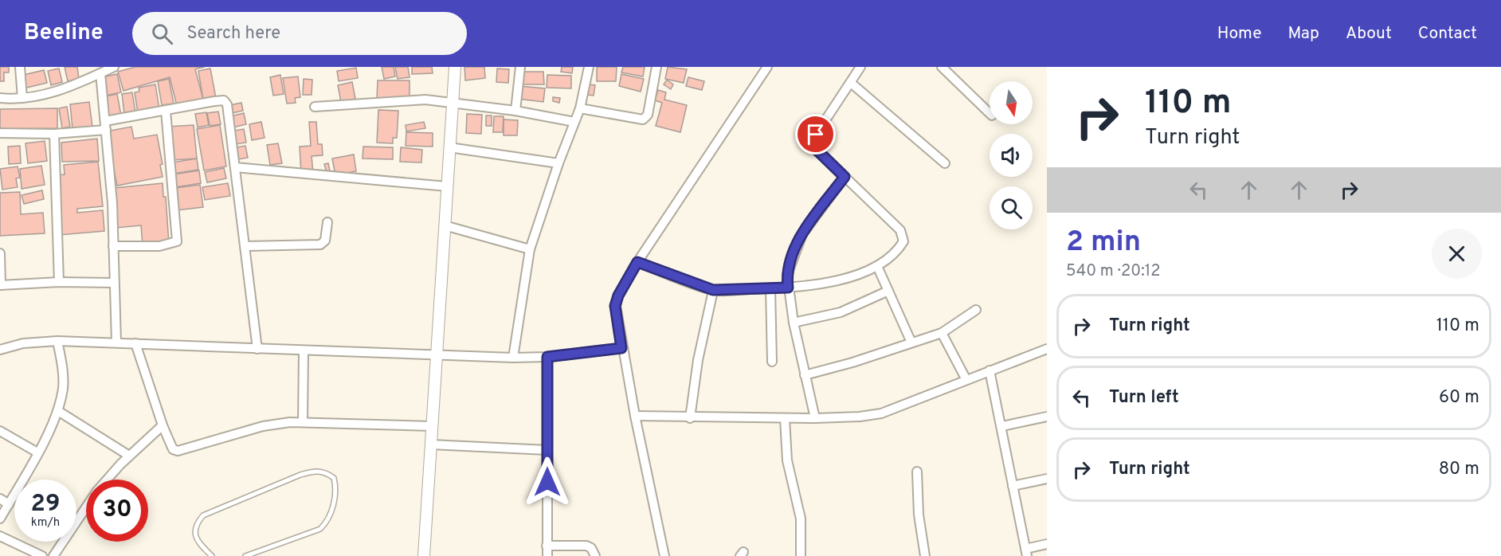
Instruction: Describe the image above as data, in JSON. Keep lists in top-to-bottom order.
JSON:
{
  "north": "bottom",
  "page": {
    "header": "Beeline",
    "search": "Search here",
    "nav": [
      "Home",
      "Map",
      "About",
      "Contact"
    ],
    "turn": ["110 m", "Turn right"],
    "heading": ["2 min", "540 m · 20:12"],
    "list": [
      {
        "name": "Turn right",
        "value": "110 m"
      },
      {
        "name": "Turn left",
        "value": "60 m"
      },
      {
        "name": "Turn right",
        "value": "80 m"
      }
    ],
    "speed": "29 km/h",
    "limit": "30"
  }
}
